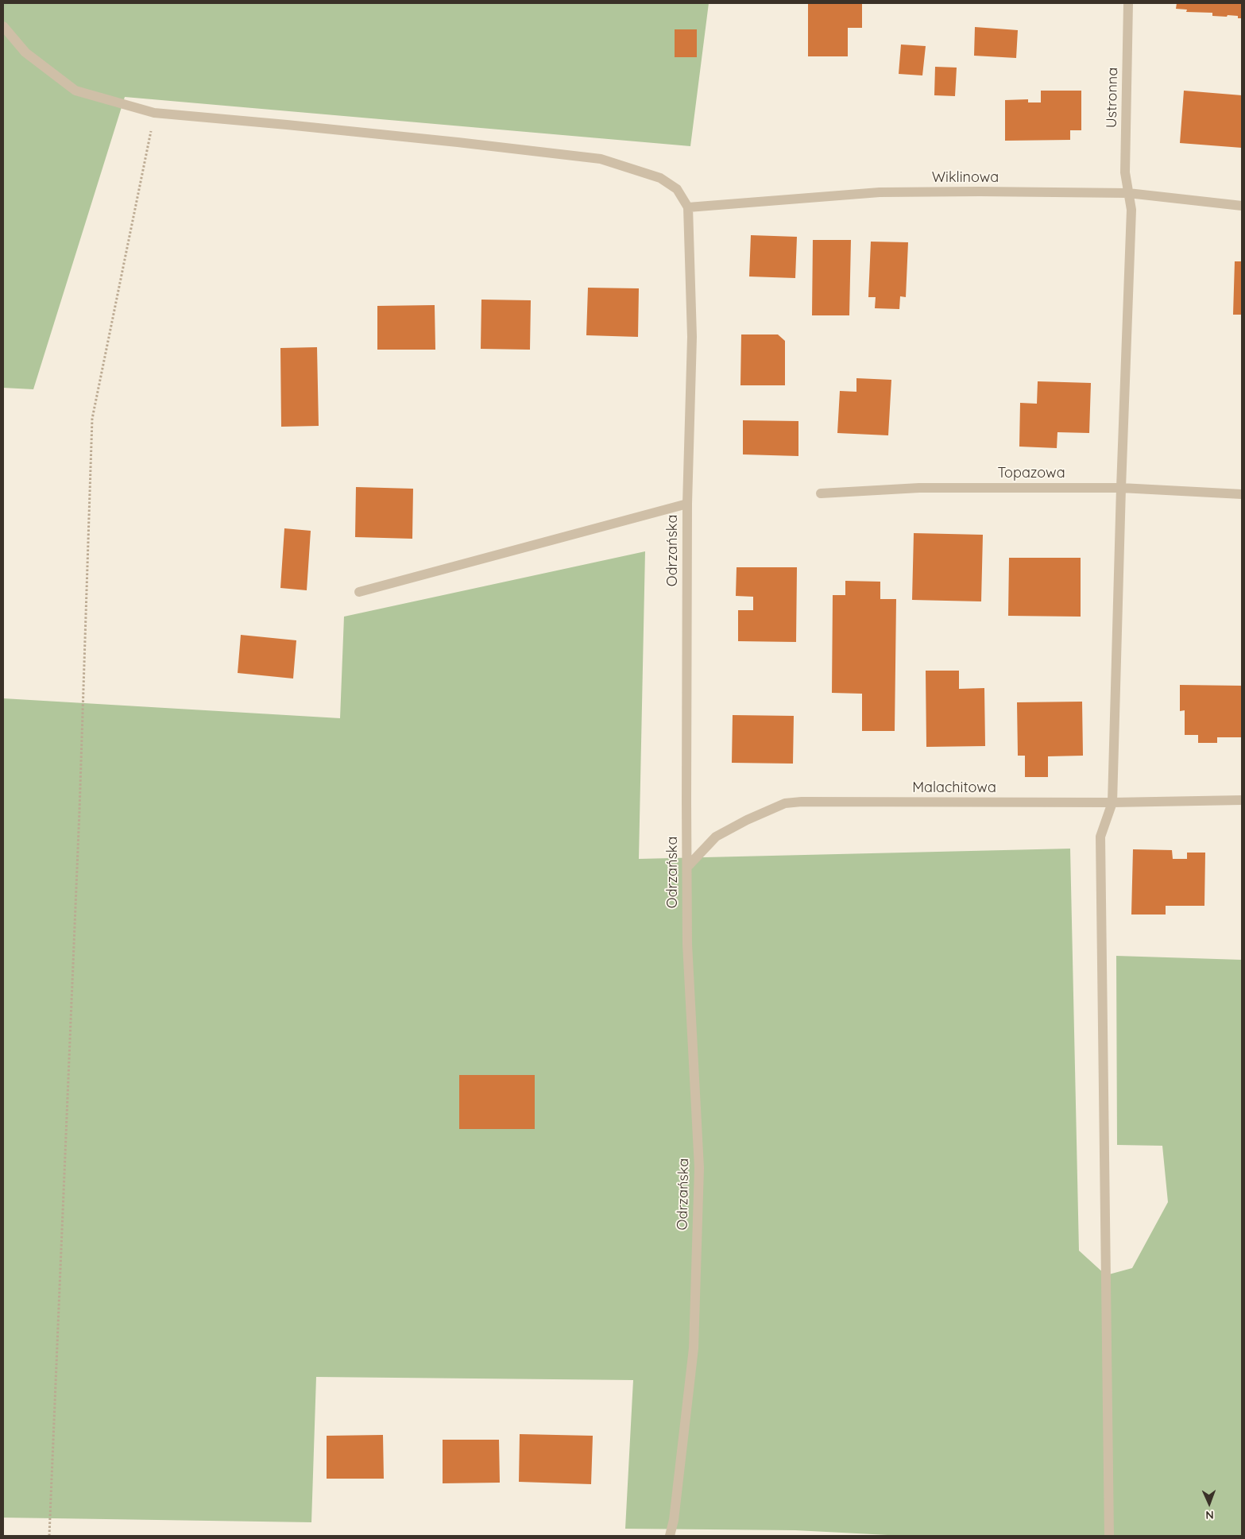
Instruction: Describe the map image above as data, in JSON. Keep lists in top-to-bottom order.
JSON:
{
  "streets": {
    "street": [
      "Ustronna",
      "Wiklinowa",
      "Topazowa",
      "Odrzańska",
      "Malachitowa"
    ]
  },
  "crossings": [
    ["Ustronna", "Wiklinowa"],
    ["Ustronna", "Topazowa"],
    ["Ustronna", "Malachitowa"],
    ["Wiklinowa", "Odrzańska"],
    ["Odrzańska", "Malachitowa"]
  ],
  "north": "bottom"
}
